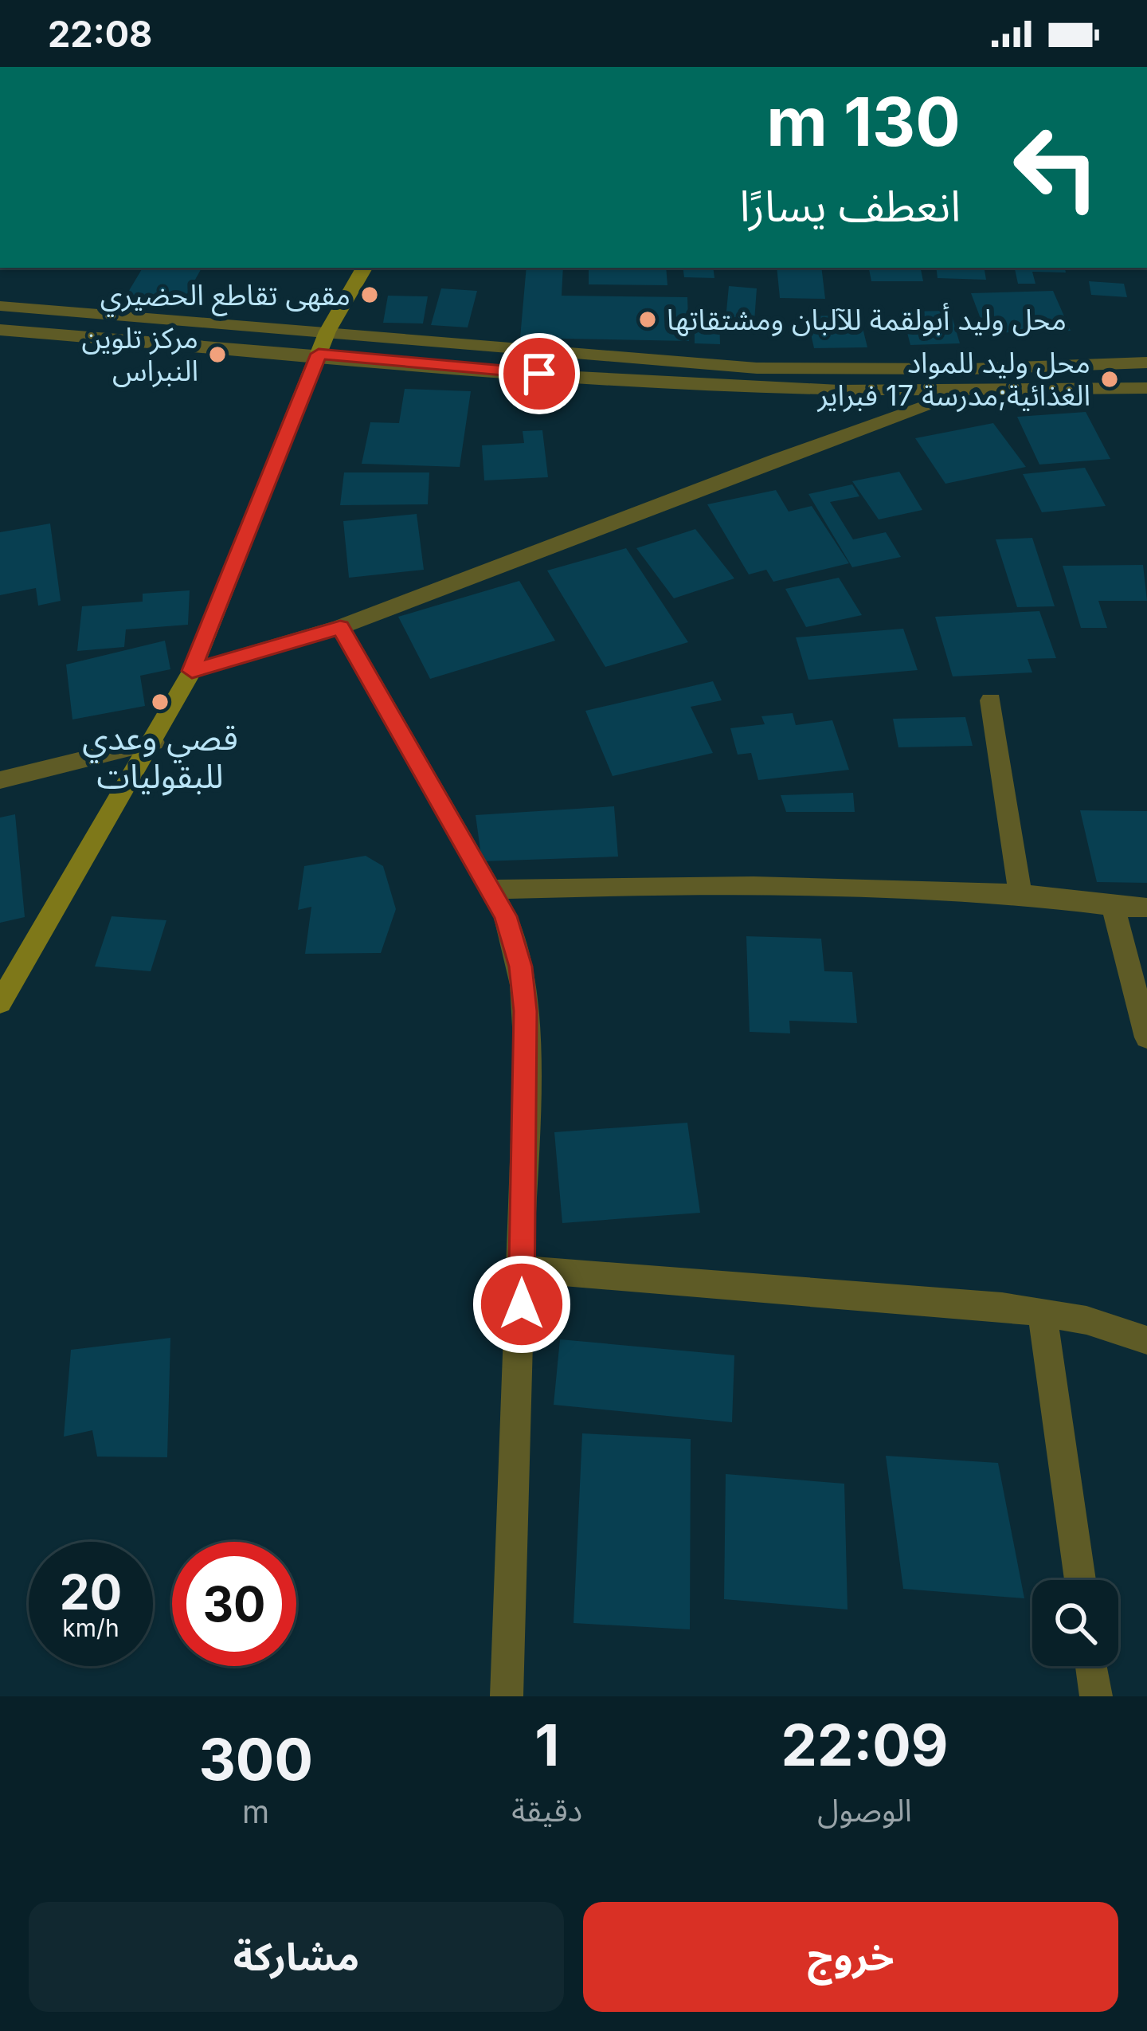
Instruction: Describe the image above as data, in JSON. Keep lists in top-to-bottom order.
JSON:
{
  "places": [
    "مقهى تقاطع الحضيري",
    "محل وليد أبولقمة للآلبان ومشتقاتها",
    "مركز تلوين النبراس",
    "محل وليد للمواد الغذائية;مدرسة 17 فبراير",
    "قصي وعدي للبقوليات"
  ],
  "page": {
    "status": "22:08",
    "turn": ["130 m", "انعطف يسارًا"],
    "speed": "20 km/h",
    "limit": "30",
    "eta": [
      "22:09",
      "الوصول",
      "1",
      "دقيقة",
      "300",
      "m"
    ],
    "buttons": ["خروج", "مشاركة"]
  }
}
